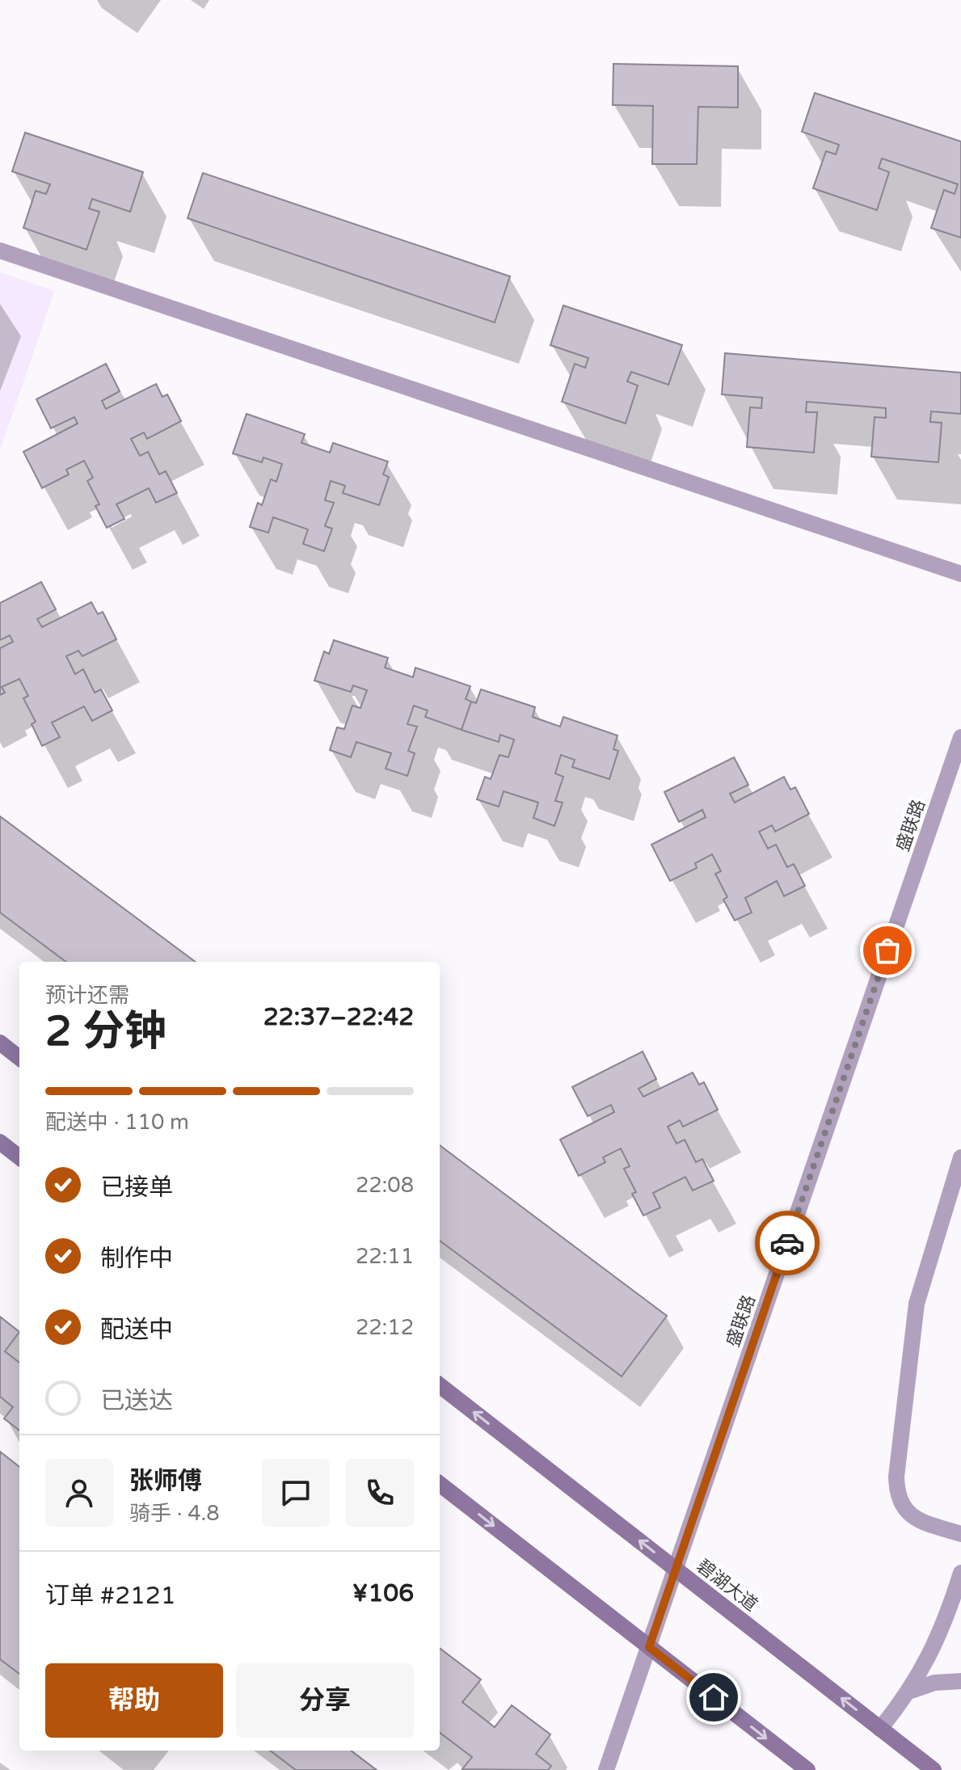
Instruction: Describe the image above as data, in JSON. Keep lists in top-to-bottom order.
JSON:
{
  "streets": {
    "street": ["盛联路", "碧湖大道"]
  },
  "crossings": [
    ["盛联路", "碧湖大道"]
  ],
  "page": {
    "heading": ["2 分钟", "预计还需", "22:37–22:42"],
    "panel": [
      "张师傅",
      "骑手 · 4.8",
      "订单 #2121",
      "¥106"
    ],
    "bar": "配送中 · 110 m",
    "list": [
      ["已接单", "22:08"],
      ["制作中", "22:11"],
      ["配送中", "22:12"],
      "已送达"
    ],
    "buttons": ["帮助", "分享"]
  }
}
